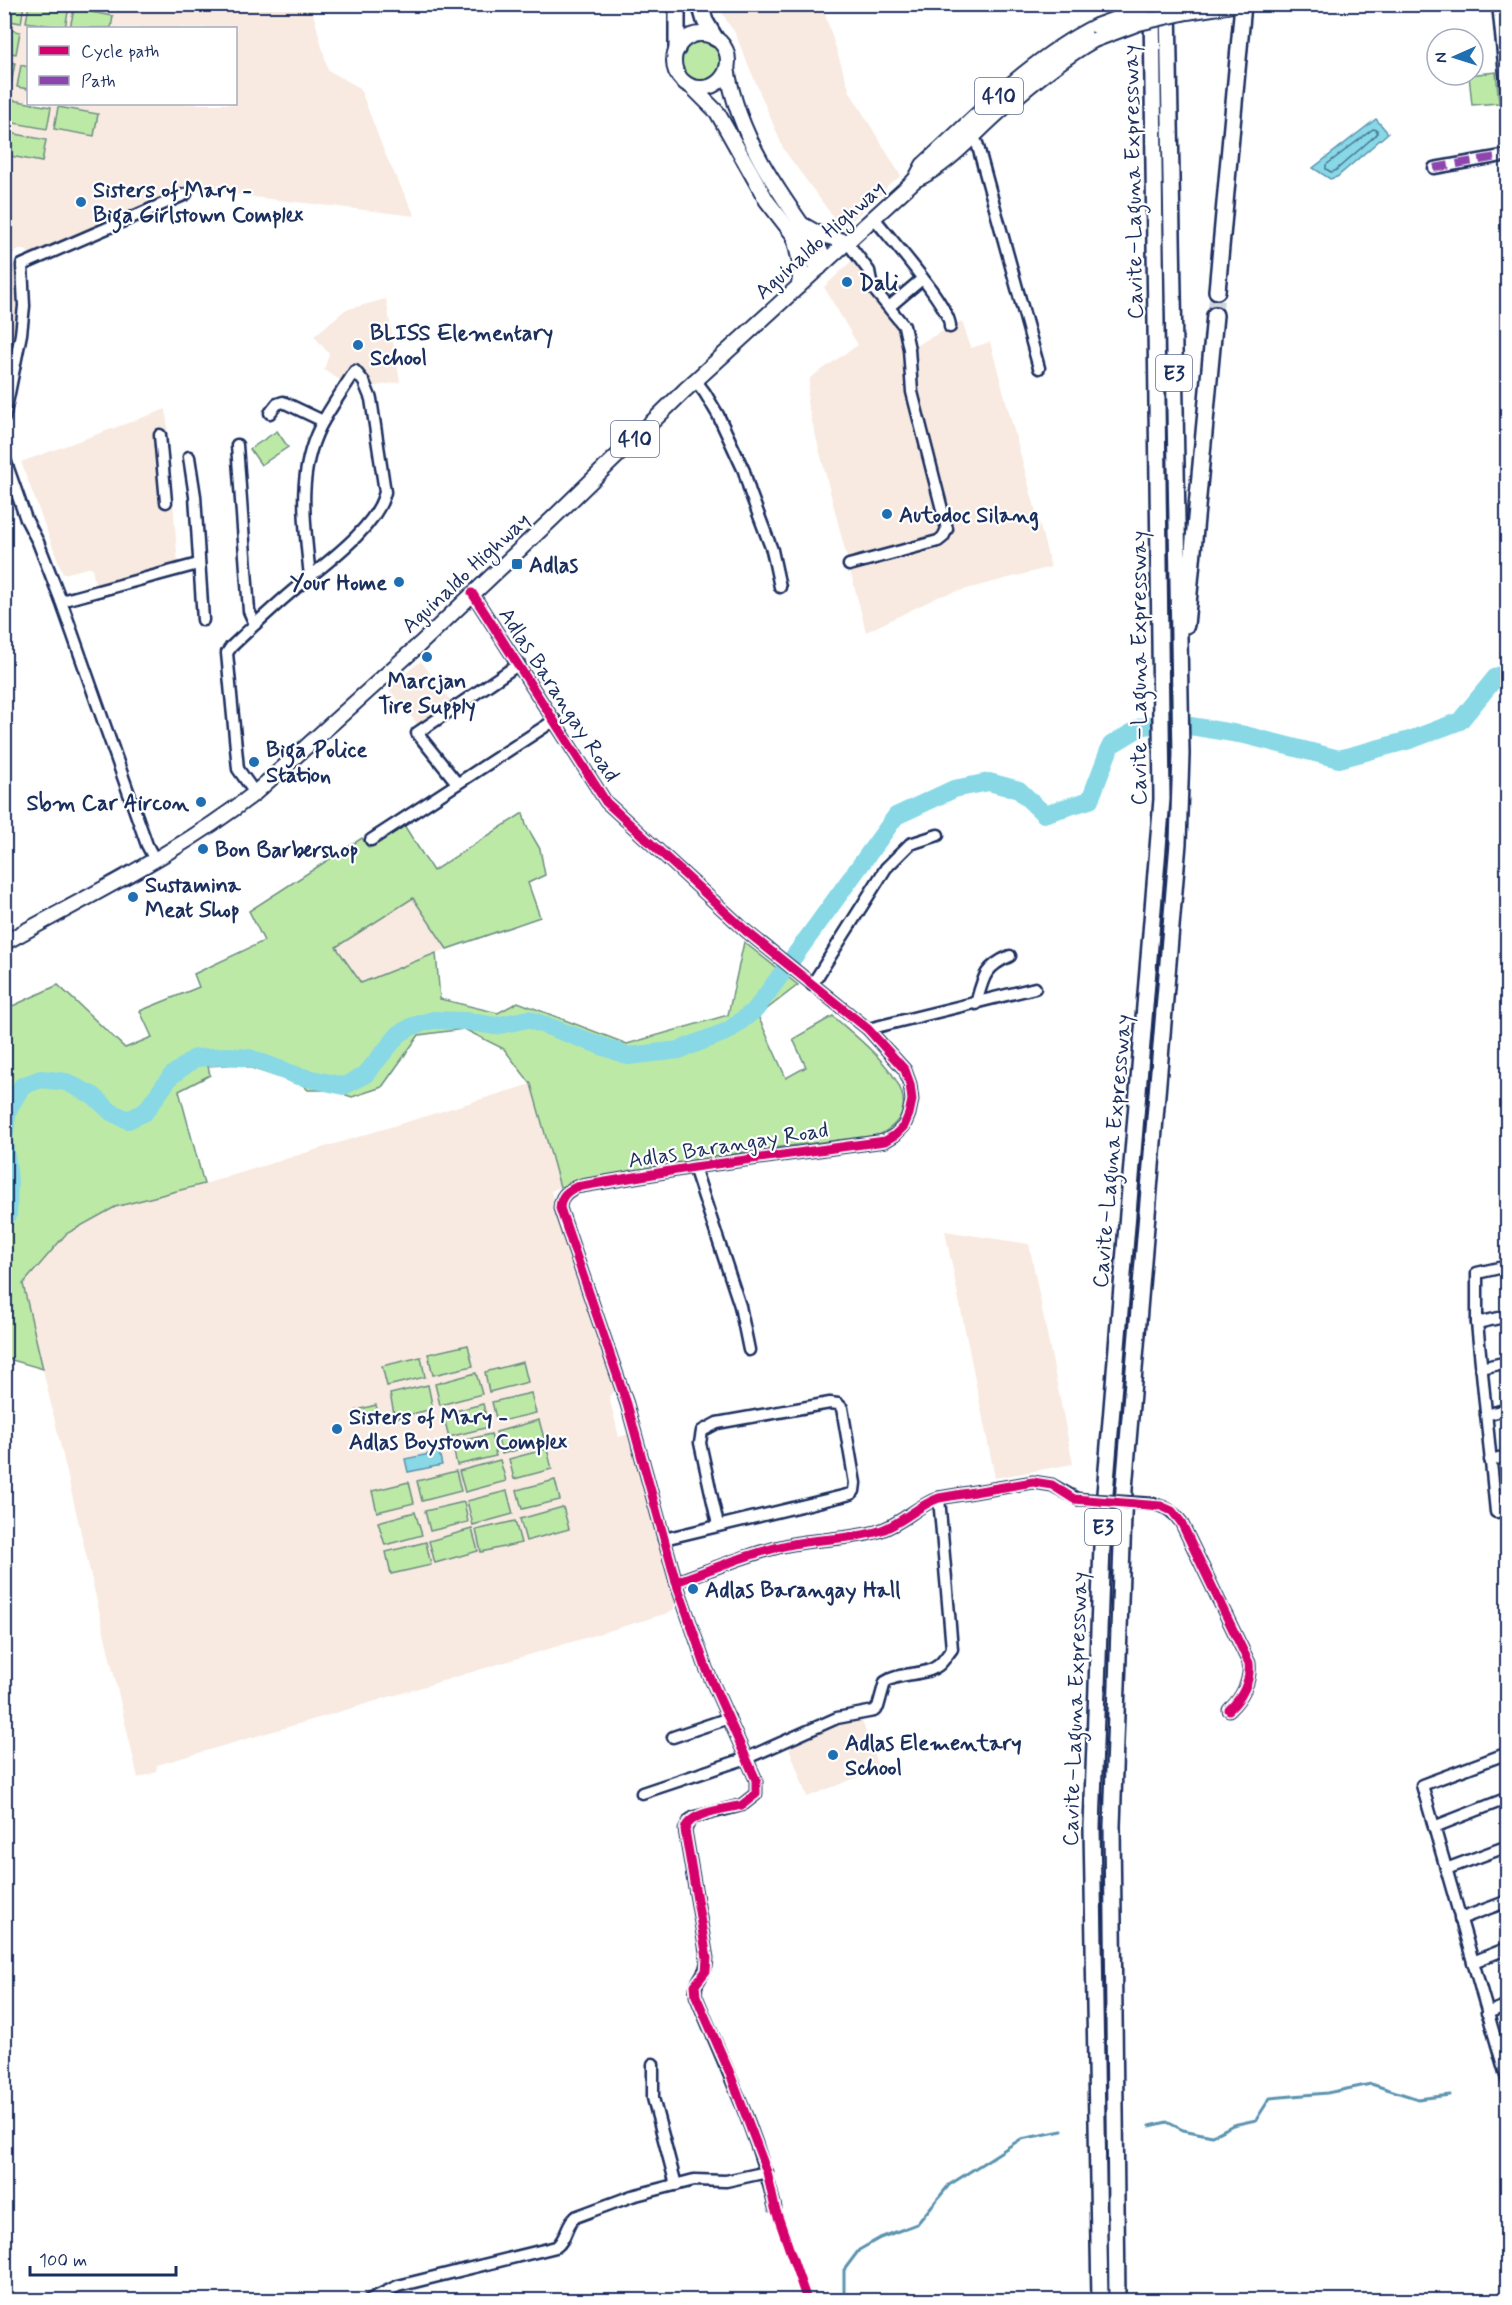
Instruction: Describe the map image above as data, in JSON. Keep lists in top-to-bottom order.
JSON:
{
  "streets": {
    "highway": ["Cavite–Laguna Expressway", "E3"],
    "main road": ["410", "Aguinaldo Highway"],
    "street": ["Adlas Barangay Road"]
  },
  "crossings": [
    ["Cavite–Laguna Expressway", "Aguinaldo Highway"],
    ["Aguinaldo Highway", "Adlas Barangay Road"]
  ],
  "places": {
    "other": [
      "Sisters of Mary - Biga Girlstown Complex",
      "Dali",
      "BLISS Elementary School",
      "Autodoc Silang",
      "Your Home",
      "Marcjan Tire Supply",
      "Biga Police Station",
      "Sbm Car Aircon",
      "Bon Barbershop",
      "Sustamina Meat Shop",
      "Sisters of Mary - Adlas Boystown Complex",
      "Adlas Barangay Hall",
      "Adlas Elementary School"
    ],
    "transit": ["Adlas"]
  },
  "legend": ["Cycle path", "Path"],
  "scale_bar": "100 m",
  "north": "left"
}
